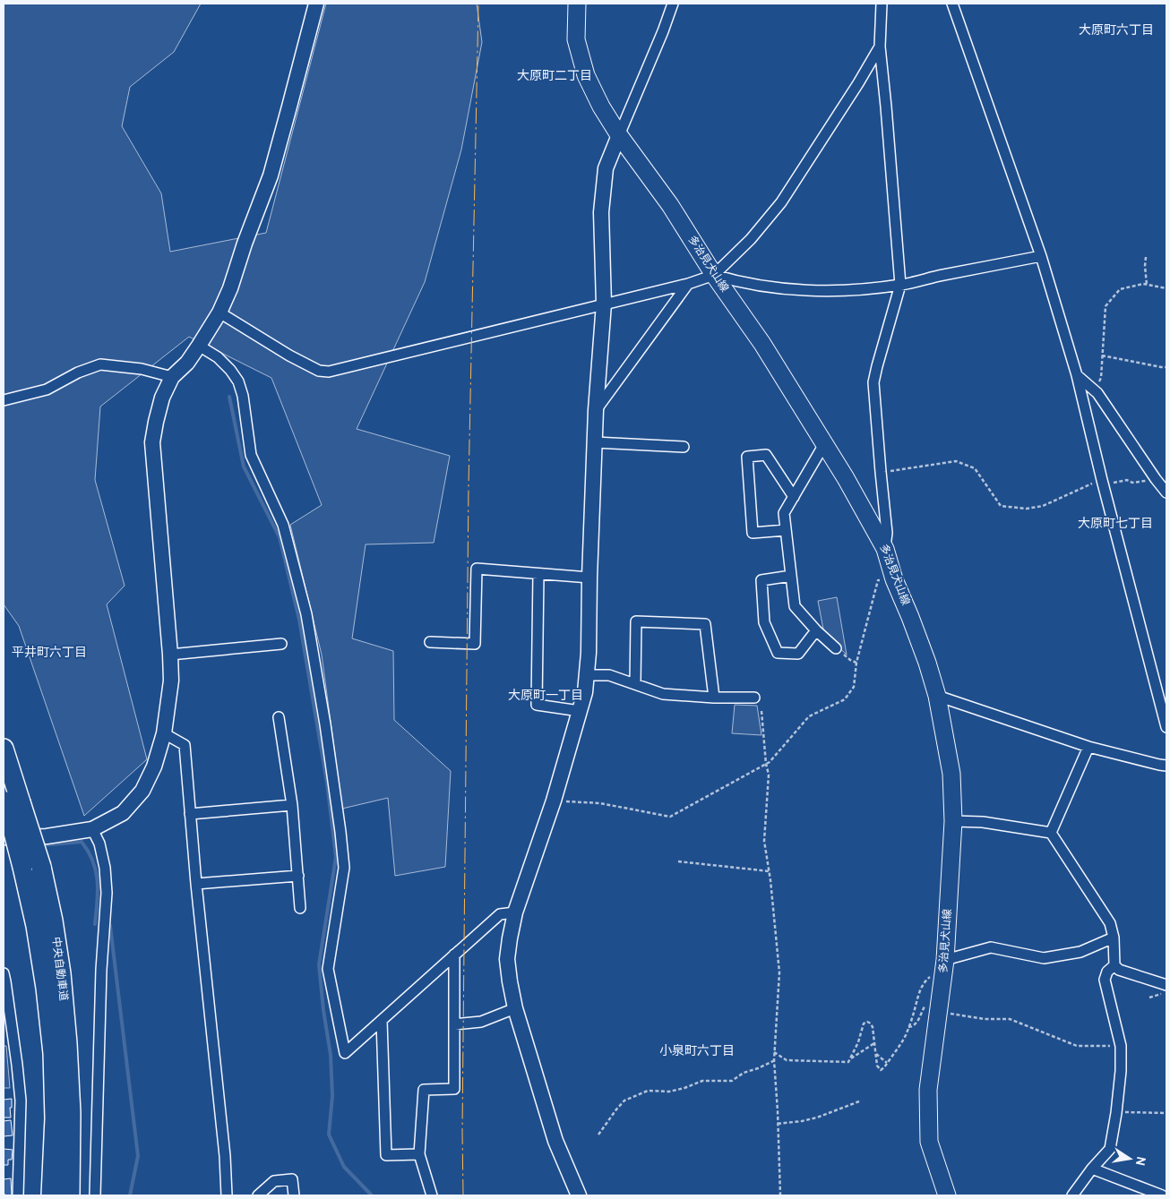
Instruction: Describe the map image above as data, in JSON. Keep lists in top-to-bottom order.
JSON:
{
  "streets": {
    "highway": ["中央自動車道"],
    "main road": ["多治見犬山線"]
  },
  "districts": [
    "大原町六丁目",
    "大原町二丁目",
    "大原町七丁目",
    "平井町六丁目",
    "大原町一丁目",
    "小泉町六丁目"
  ],
  "north": "right"
}
